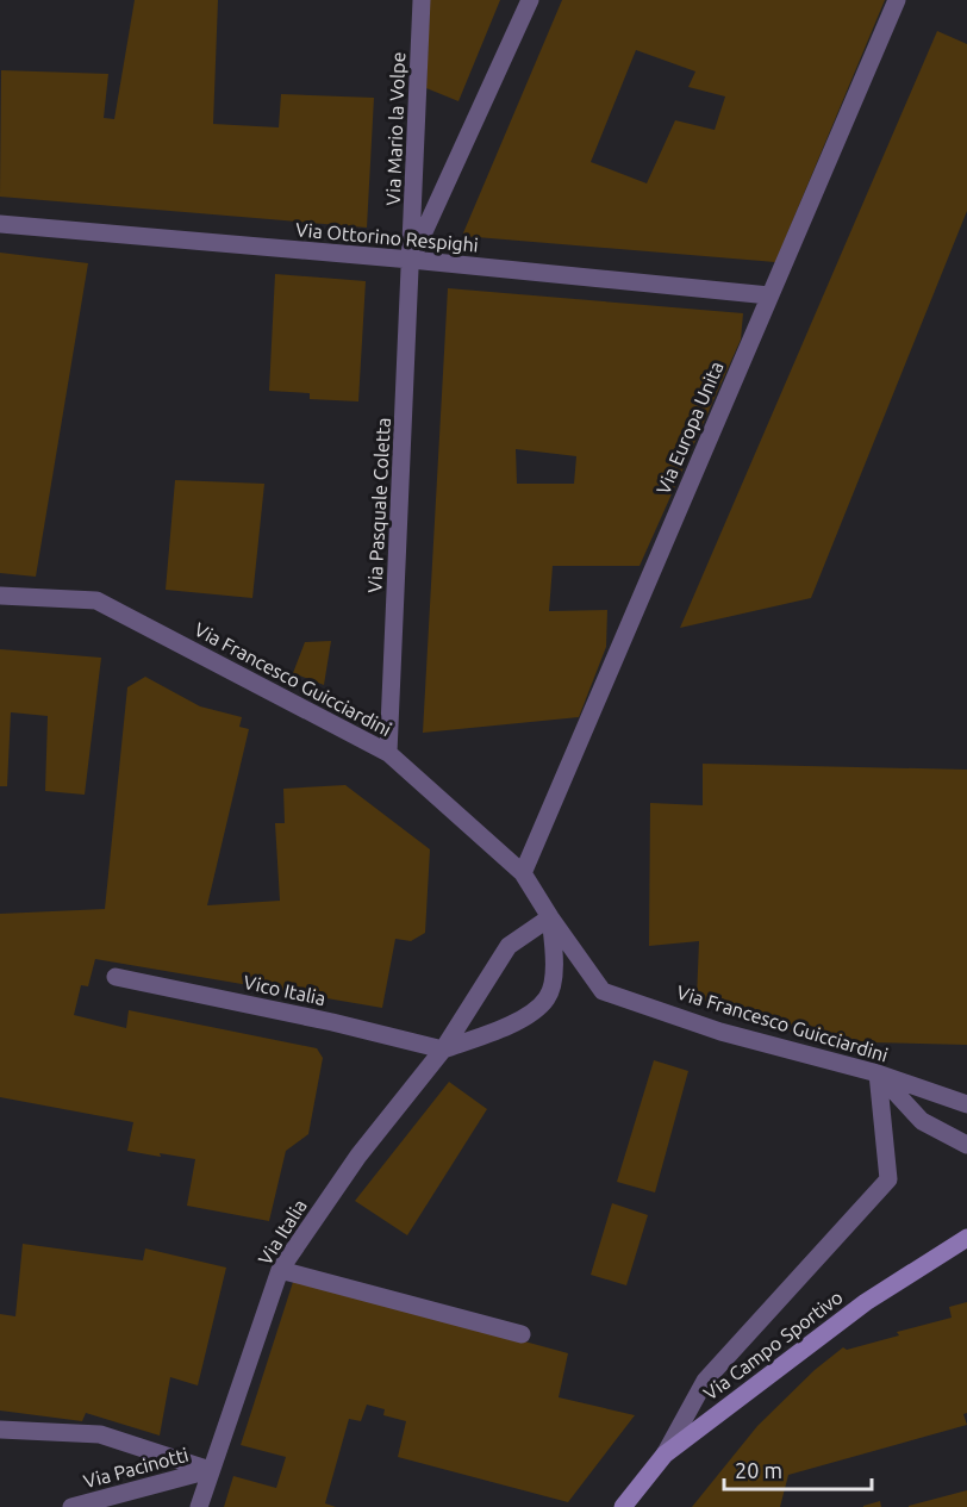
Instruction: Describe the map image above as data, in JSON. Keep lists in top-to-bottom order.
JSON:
{
  "streets": {
    "street": [
      "Via Mario la Volpe",
      "Via Ottorino Respighi",
      "Via Europa Unita",
      "Via Pasquale Coletta",
      "Via Francesco Guicciardini",
      "Vico Italia",
      "Via Italia",
      "Via Campo Sportivo",
      "Via Pacinotti"
    ]
  },
  "crossings": [
    ["Via Mario la Volpe", "Via Ottorino Respighi"],
    ["Via Mario la Volpe", "Via Pasquale Coletta"],
    ["Via Ottorino Respighi", "Via Europa Unita"],
    ["Via Ottorino Respighi", "Via Pasquale Coletta"],
    ["Via Europa Unita", "Via Francesco Guicciardini"],
    ["Via Pasquale Coletta", "Via Francesco Guicciardini"],
    ["Via Francesco Guicciardini", "Via Italia"],
    ["Vico Italia", "Via Italia"],
    ["Via Italia", "Via Pacinotti"]
  ],
  "scale_bar": "20 m"
}
